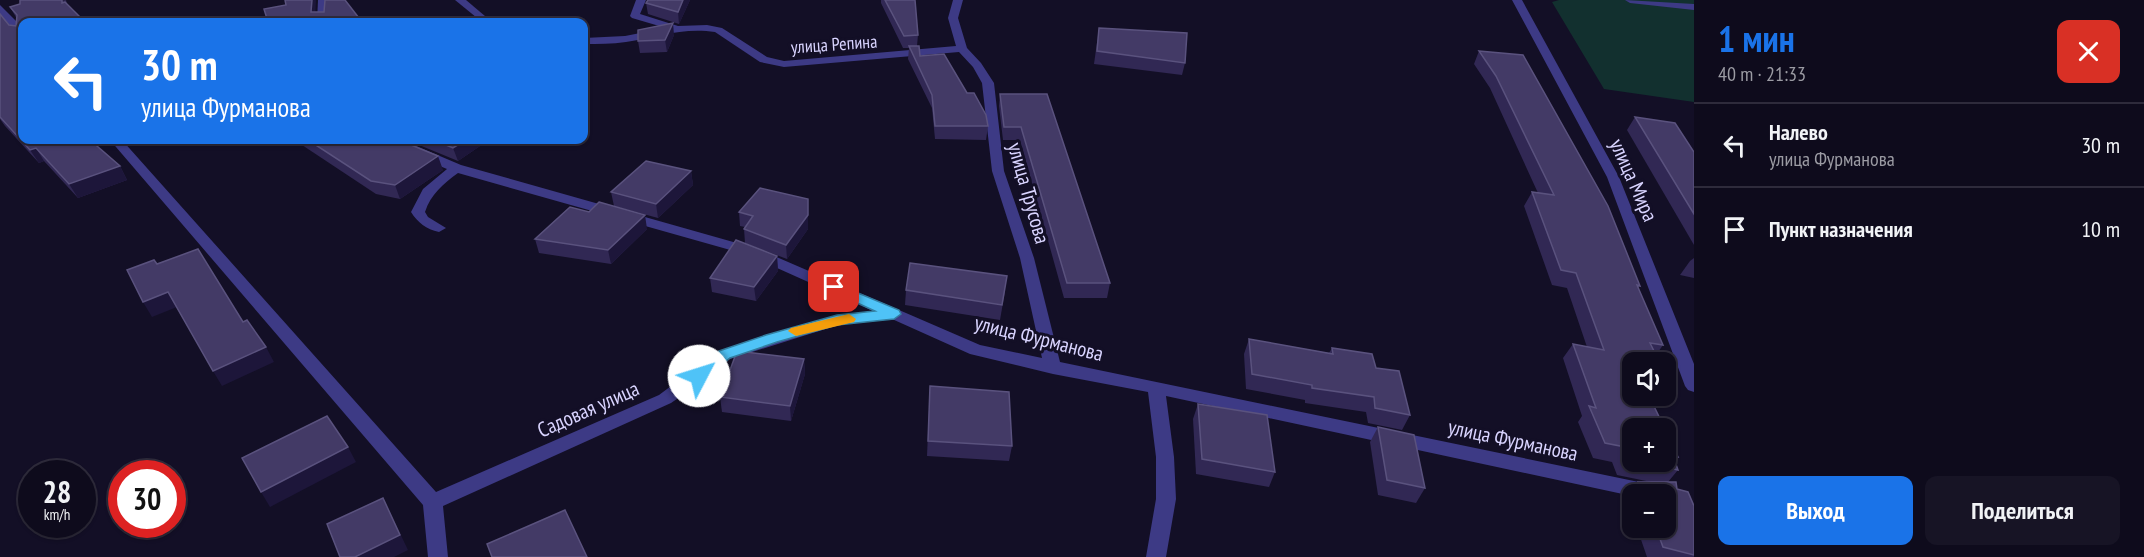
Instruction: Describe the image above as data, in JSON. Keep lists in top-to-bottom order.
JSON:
{
  "streets": {
    "street": [
      "улица Репина",
      "улица Мира",
      "улица Трусова",
      "улица Фурманова",
      "Садовая улица"
    ]
  },
  "crossings": [
    ["улица Репина", "улица Трусова"],
    ["улица Трусова", "улица Фурманова"],
    ["улица Фурманова", "Садовая улица"]
  ],
  "page": {
    "heading": ["1 мин", "40 m · 21:33"],
    "turn": ["30 m", "улица Фурманова"],
    "list": [
      {
        "name": "Налево",
        "note": "улица Фурманова",
        "value": "30 m"
      },
      {
        "name": "Пункт назначения",
        "value": "10 m"
      }
    ],
    "map_buttons": ["+", "−"],
    "speed": "28 km/h",
    "limit": "30",
    "buttons": ["Выход", "Поделиться"]
  }
}
